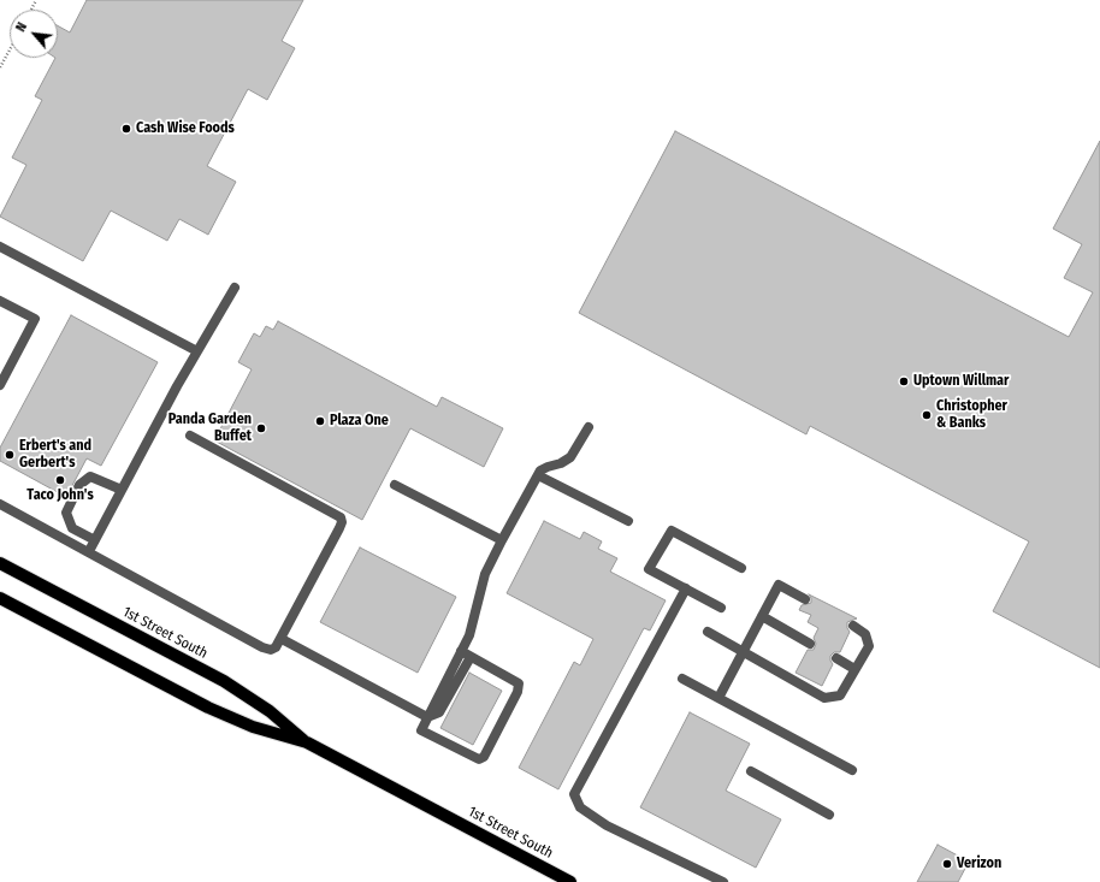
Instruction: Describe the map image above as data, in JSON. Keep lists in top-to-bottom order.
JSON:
{
  "streets": {
    "main road": ["1st Street South"]
  },
  "places": [
    "Cash Wise Foods",
    "Uptown Willmar",
    "Christopher & Banks",
    "Plaza One",
    "Panda Garden Buffet",
    "Erbert's and Gerbert's",
    "Taco John's",
    "Verizon"
  ],
  "north": "top left"
}
